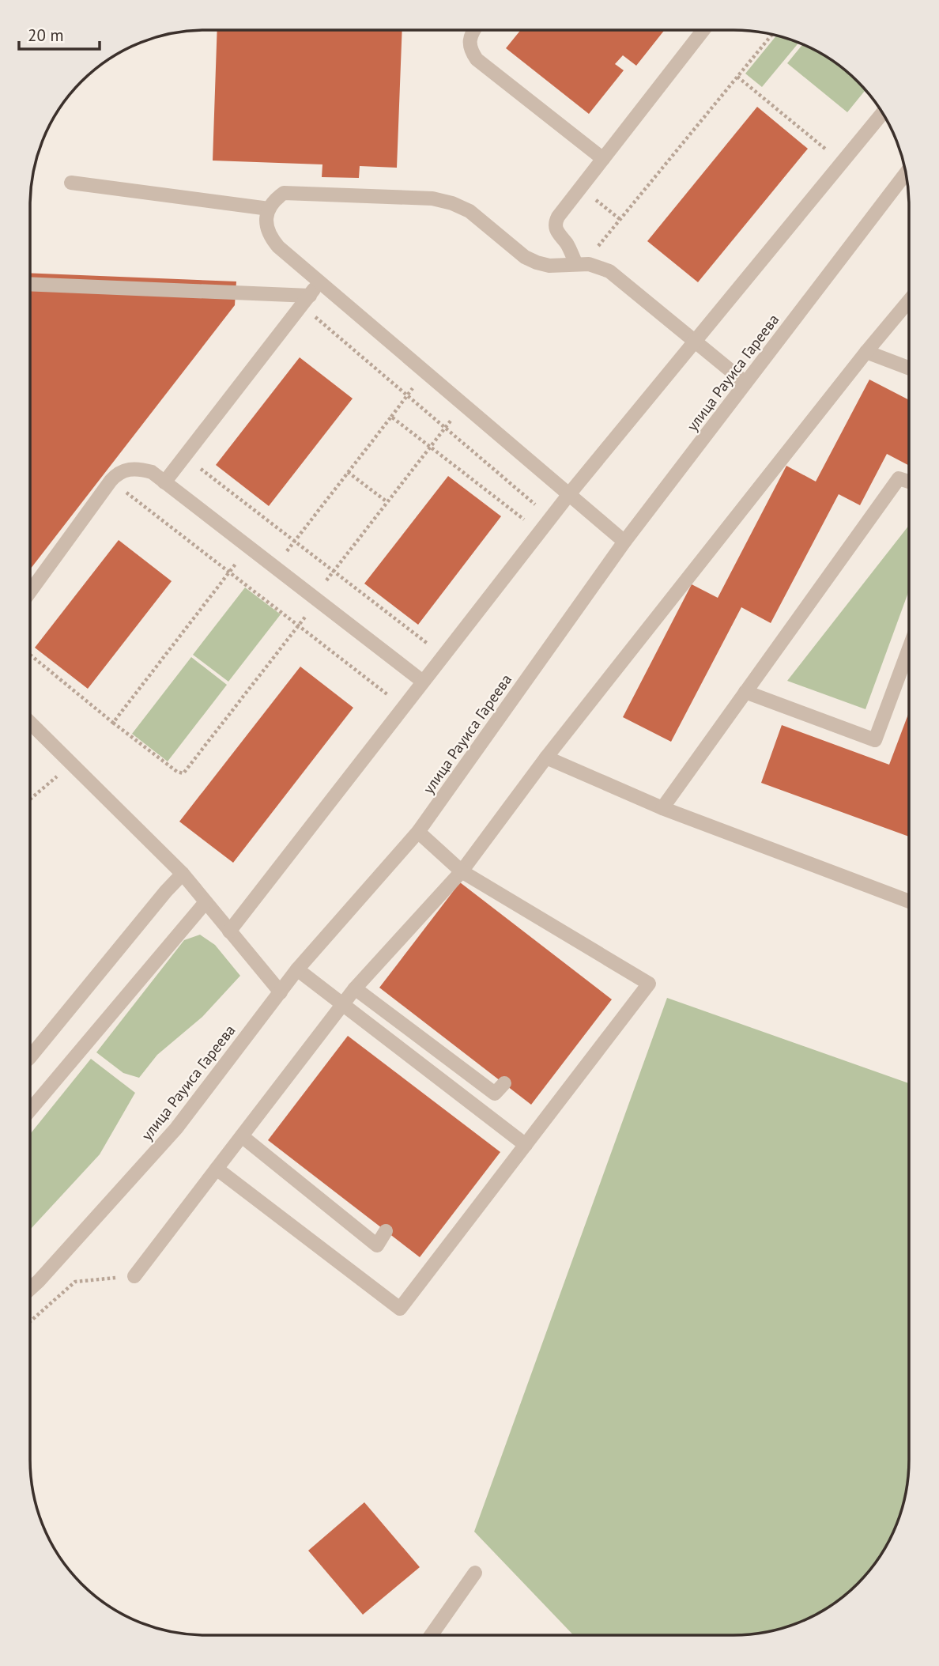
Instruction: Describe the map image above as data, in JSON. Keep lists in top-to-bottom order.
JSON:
{
  "streets": {
    "street": ["улица Рауиса Гареева"]
  },
  "scale_bar": "20 m"
}
